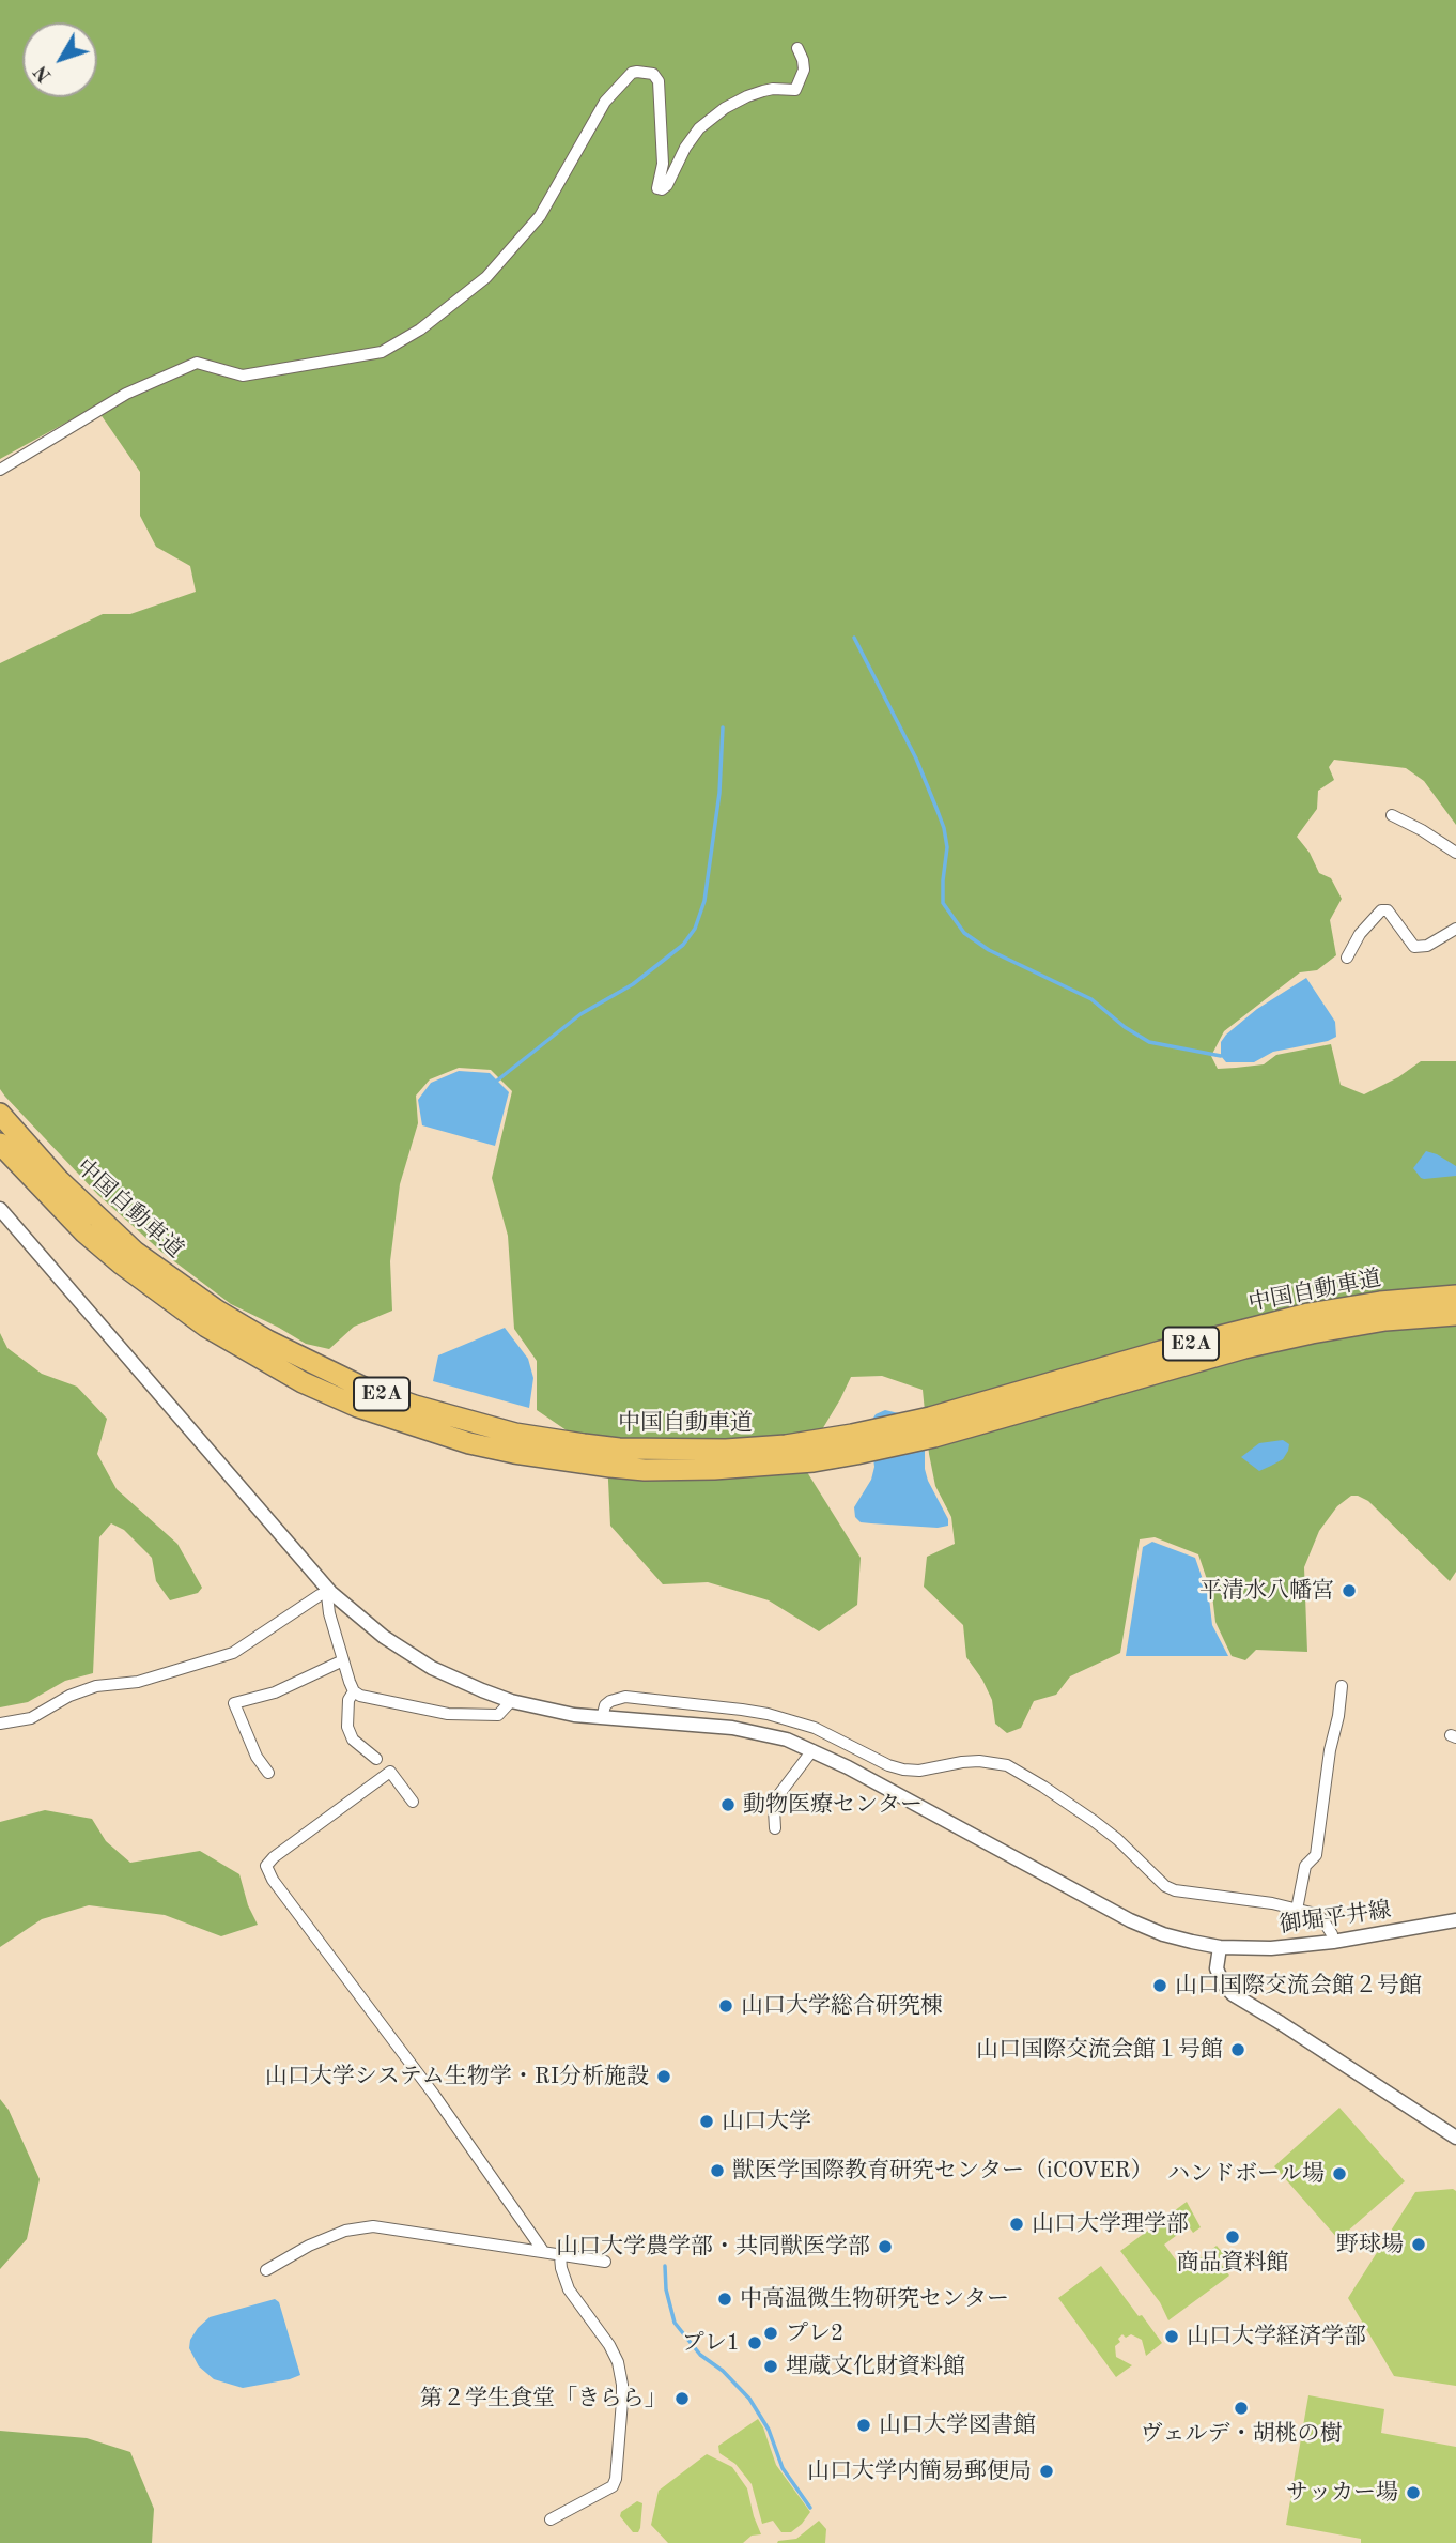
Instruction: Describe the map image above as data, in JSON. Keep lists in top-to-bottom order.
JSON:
{
  "streets": {
    "highway": ["中国自動車道", "E2A"],
    "street": ["御堀平井線"]
  },
  "places": [
    "平清水八幡宮",
    "動物医療センター",
    "山口国際交流会館２号館",
    "山口大学総合研究棟",
    "山口国際交流会館１号館",
    "山口大学システム生物学・RI分析施設",
    "山口大学",
    "獣医学国際教育研究センター（iCOVER）",
    "ハンドボール場",
    "山口大学理学部",
    "商品資料館",
    "野球場",
    "山口大学農学部・共同獣医学部",
    "中高温微生物研究センター",
    "プレ2",
    "山口大学経済学部",
    "プレ1",
    "埋蔵文化財資料館",
    "第２学生食堂「きらら」",
    "ヴェルデ・胡桃の樹",
    "山口大学図書館",
    "山口大学内簡易郵便局",
    "サッカー場"
  ],
  "north": "bottom left"
}
